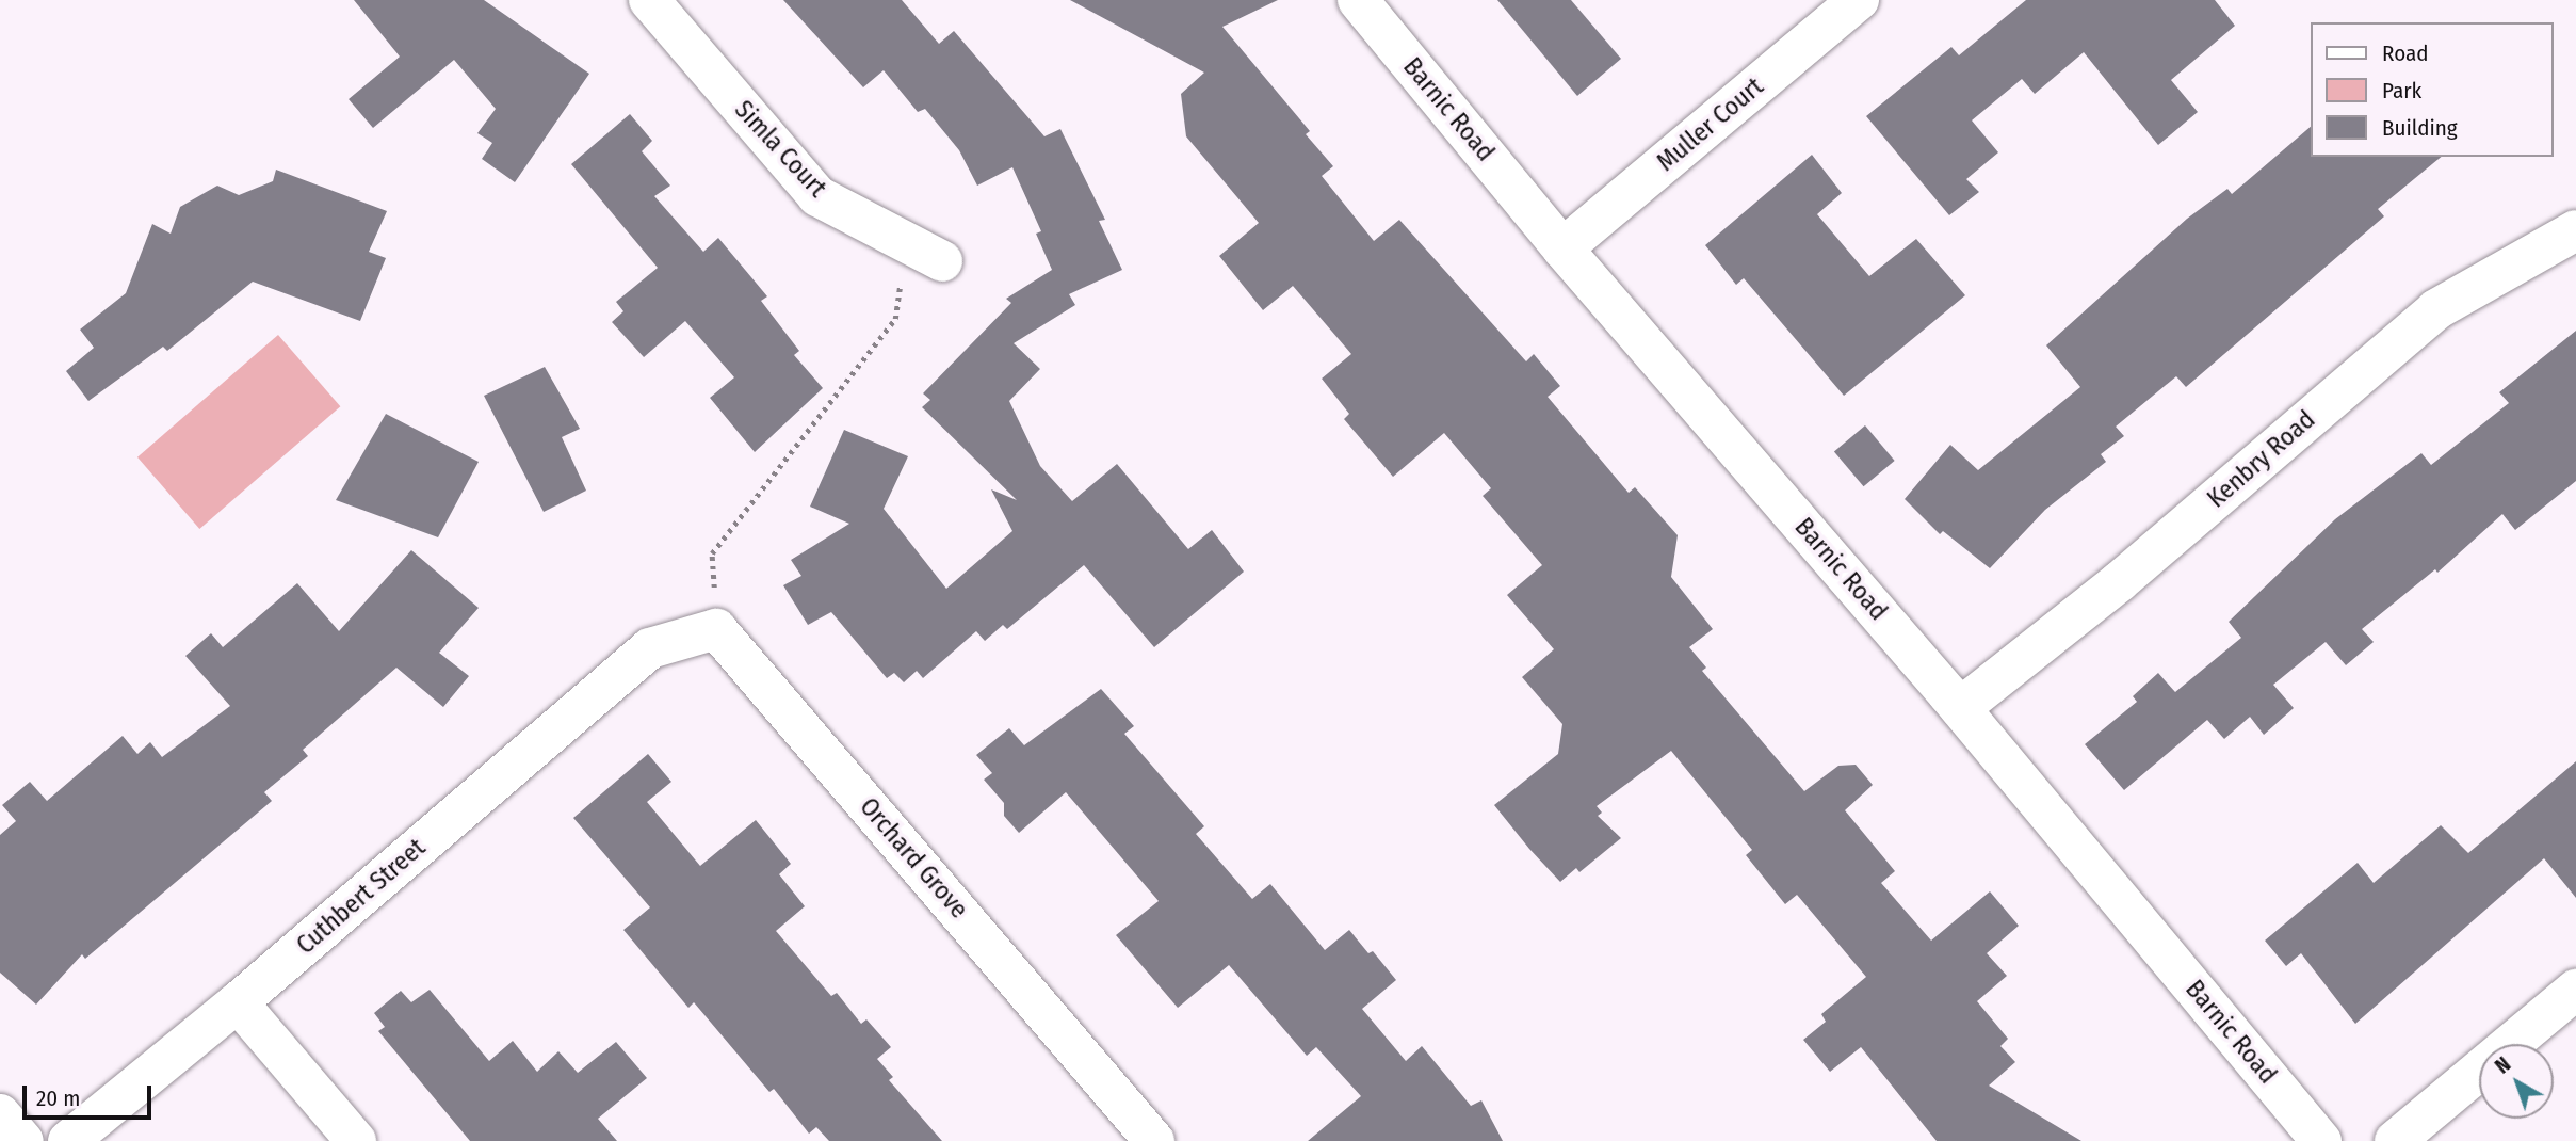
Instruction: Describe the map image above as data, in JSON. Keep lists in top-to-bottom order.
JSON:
{
  "streets": {
    "street": [
      "Barnic Road",
      "Muller Court",
      "Simla Court",
      "Kenbry Road",
      "Orchard Grove",
      "Cuthbert Street"
    ]
  },
  "crossings": [
    ["Barnic Road", "Muller Court"],
    ["Barnic Road", "Kenbry Road"],
    ["Orchard Grove", "Cuthbert Street"]
  ],
  "legend": ["Road", "Park", "Building"],
  "scale_bar": "20 m",
  "north": "top left"
}
